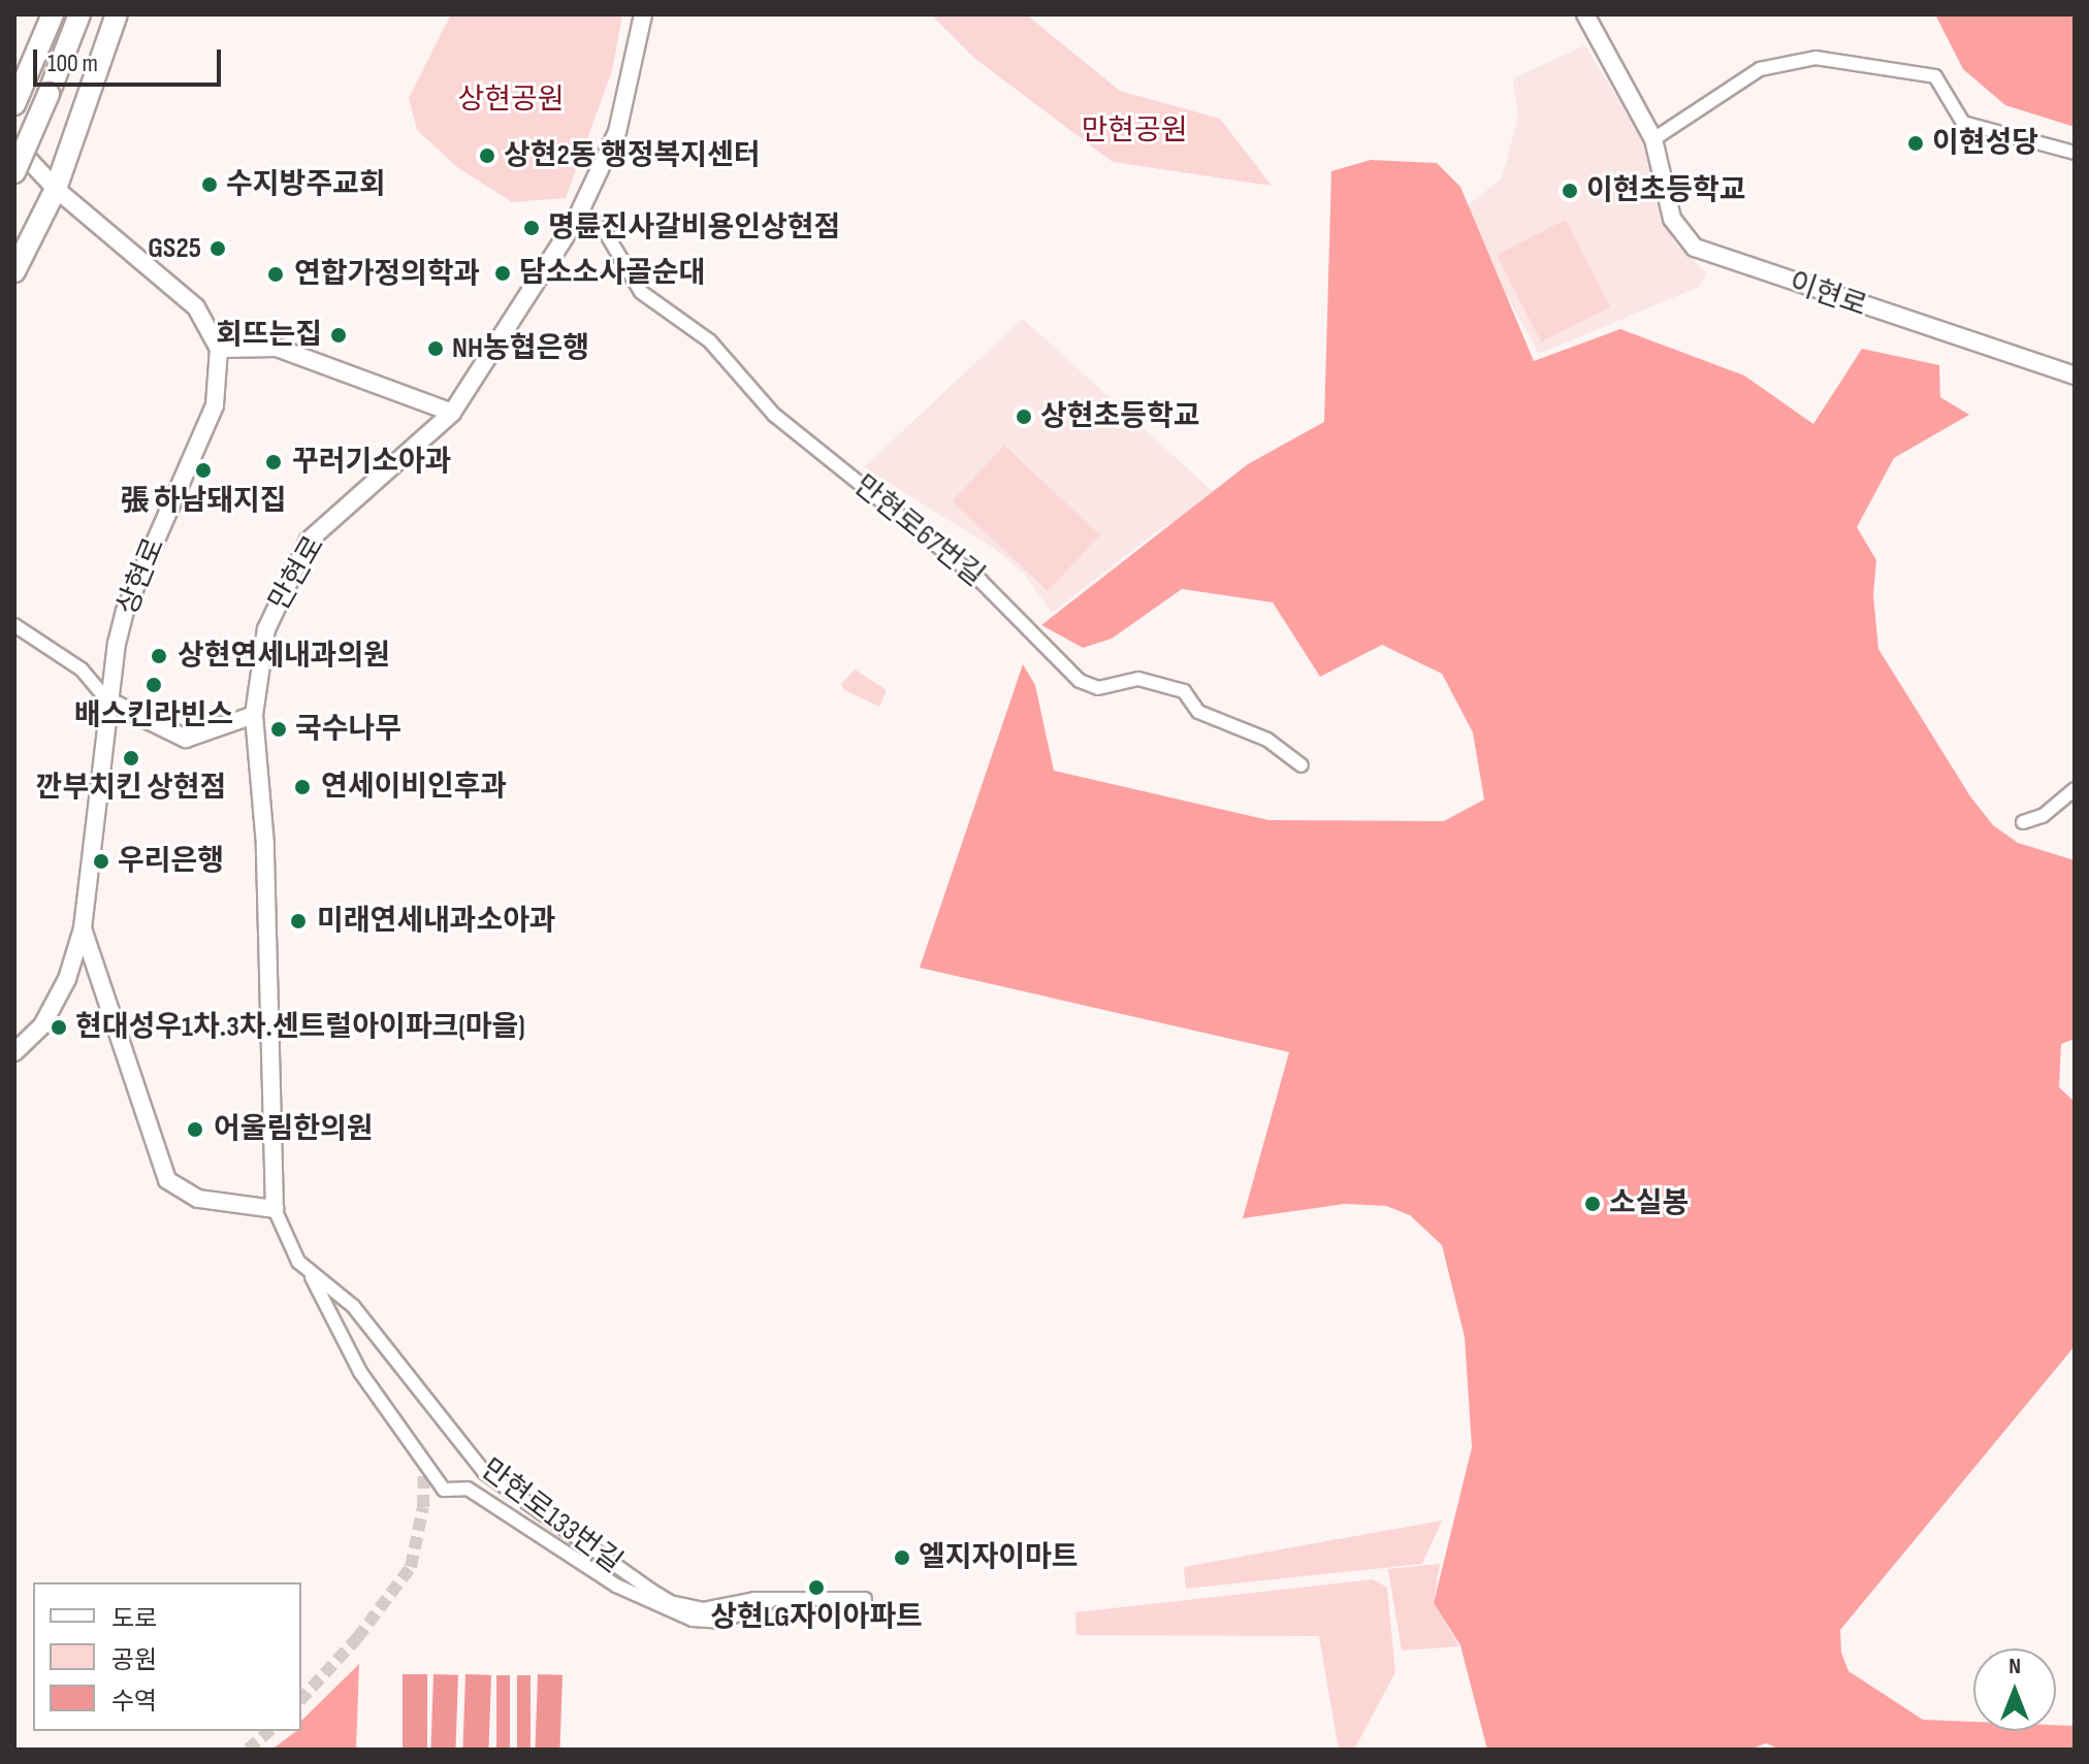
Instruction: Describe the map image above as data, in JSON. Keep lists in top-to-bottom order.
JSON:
{
  "streets": {
    "street": [
      "이현로",
      "만현로67번길",
      "만현로",
      "상현로",
      "만현로133번길"
    ]
  },
  "crossings": [
    ["만현로67번길", "만현로"],
    ["만현로", "만현로133번길"]
  ],
  "parks": ["상현공원", "만현공원"],
  "places": [
    "이현성당",
    "상현2동 행정복지센터",
    "수지방주교회",
    "이현초등학교",
    "명륜진사갈비용인상현점",
    "GS25",
    "담소소사골순대",
    "연합가정의학과",
    "회뜨는집",
    "NH농협은행",
    "상현초등학교",
    "꾸러기소아과",
    "張 하남돼지집",
    "상현연세내과의원",
    "배스킨라빈스",
    "국수나무",
    "깐부치킨 상현점",
    "연세이비인후과",
    "우리은행",
    "미래연세내과소아과",
    "현대성우1차.3차.센트럴아이파크(마을)",
    "어울림한의원",
    "소실봉",
    "엘지자이마트",
    "상현LG자이아파트"
  ],
  "legend": ["도로", "공원", "수역"],
  "scale_bar": "100 m",
  "north": "top"
}
